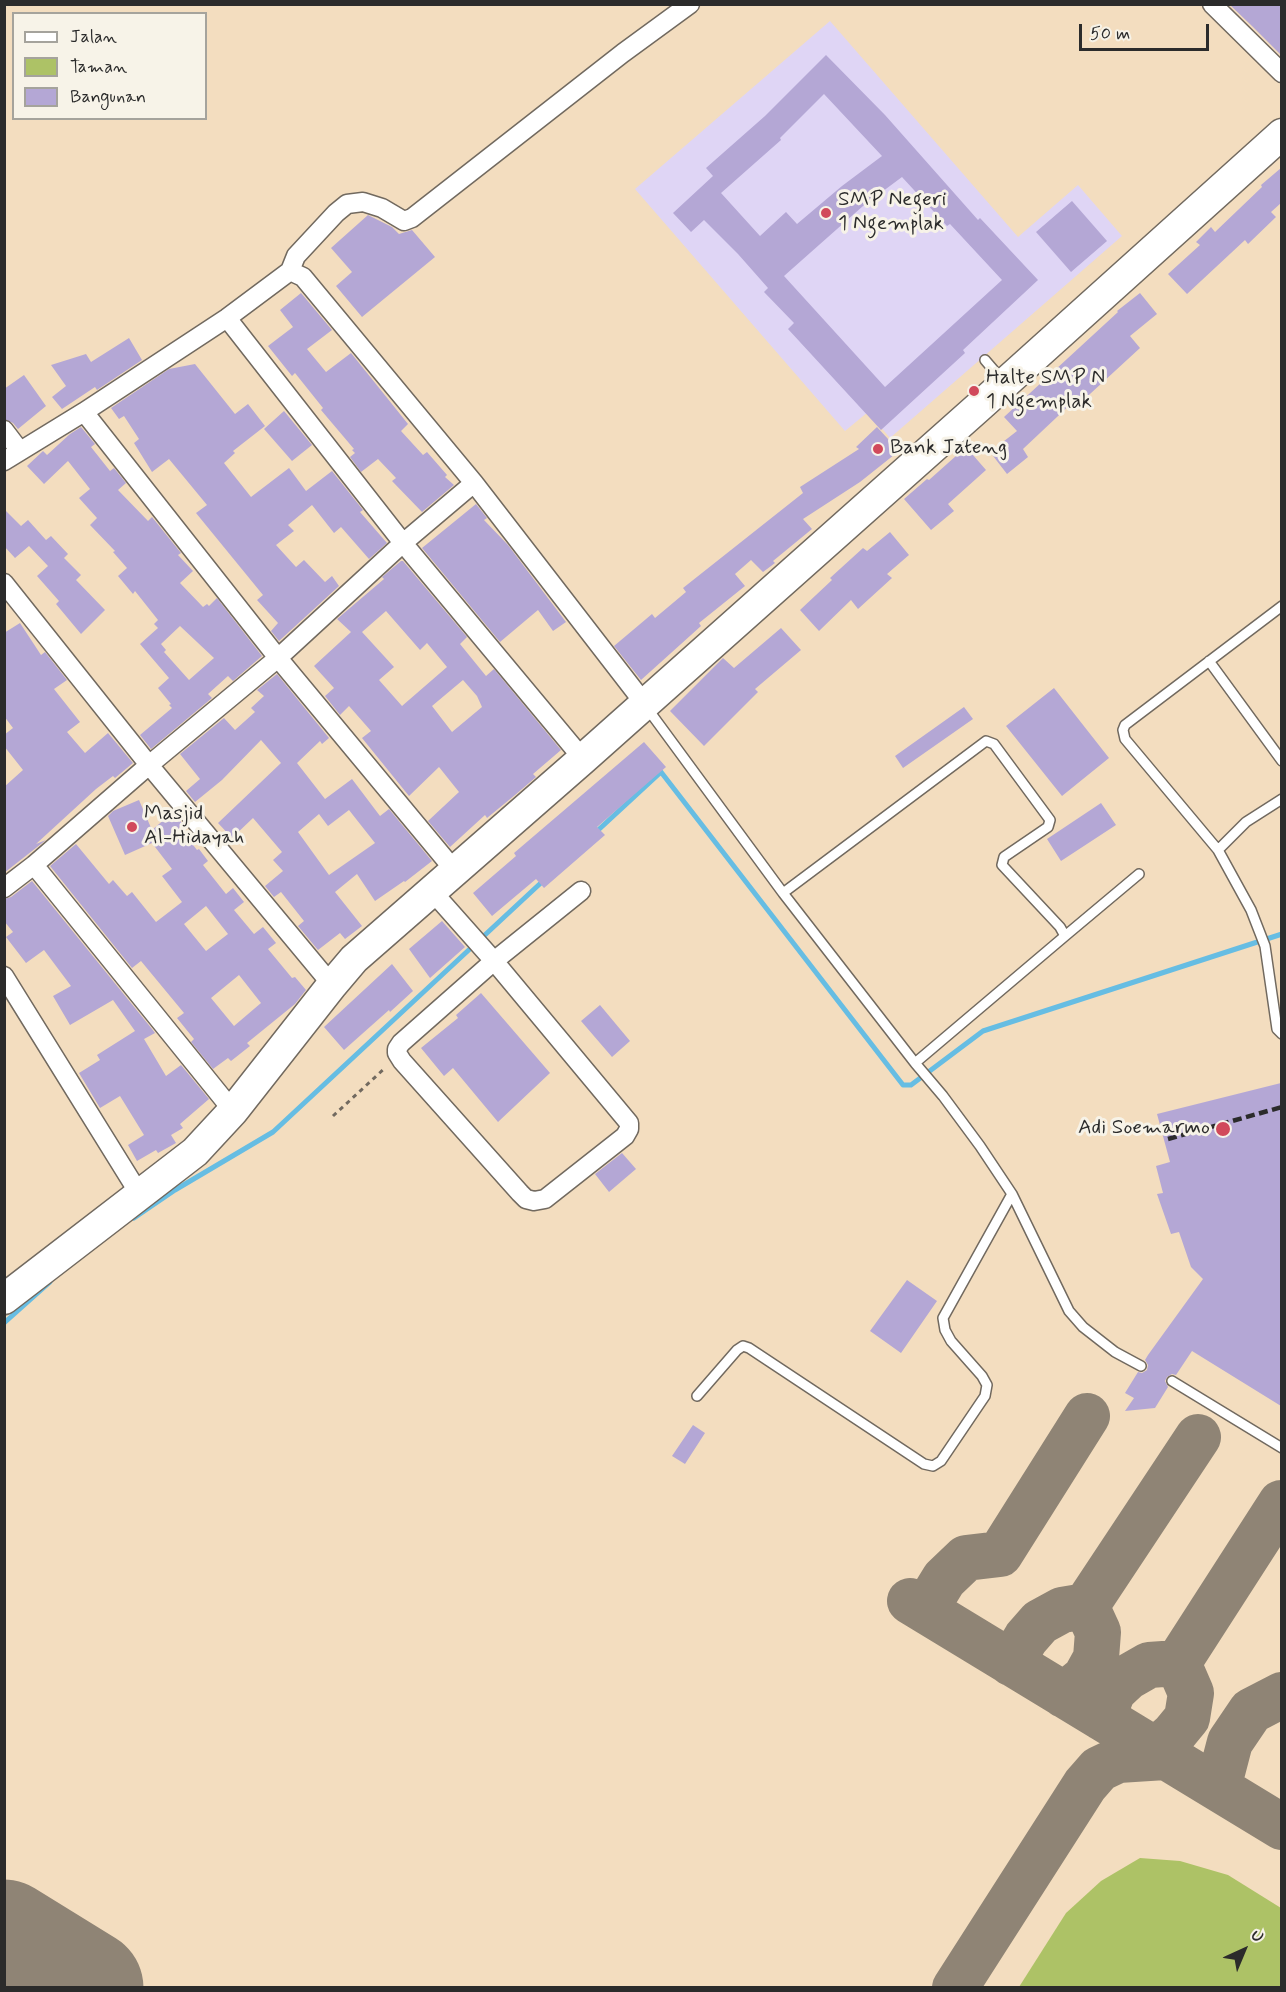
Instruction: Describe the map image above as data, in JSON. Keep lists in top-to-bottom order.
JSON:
{
  "places": [
    "SMP Negeri 1 Ngemplak",
    "Halte SMP N 1 Ngemplak",
    "Bank Jateng",
    "Masjid Al-Hidayah",
    "Adi Soemarmo"
  ],
  "legend": ["Jalan", "Taman", "Bangunan"],
  "scale_bar": "50 m",
  "north": "top right"
}
